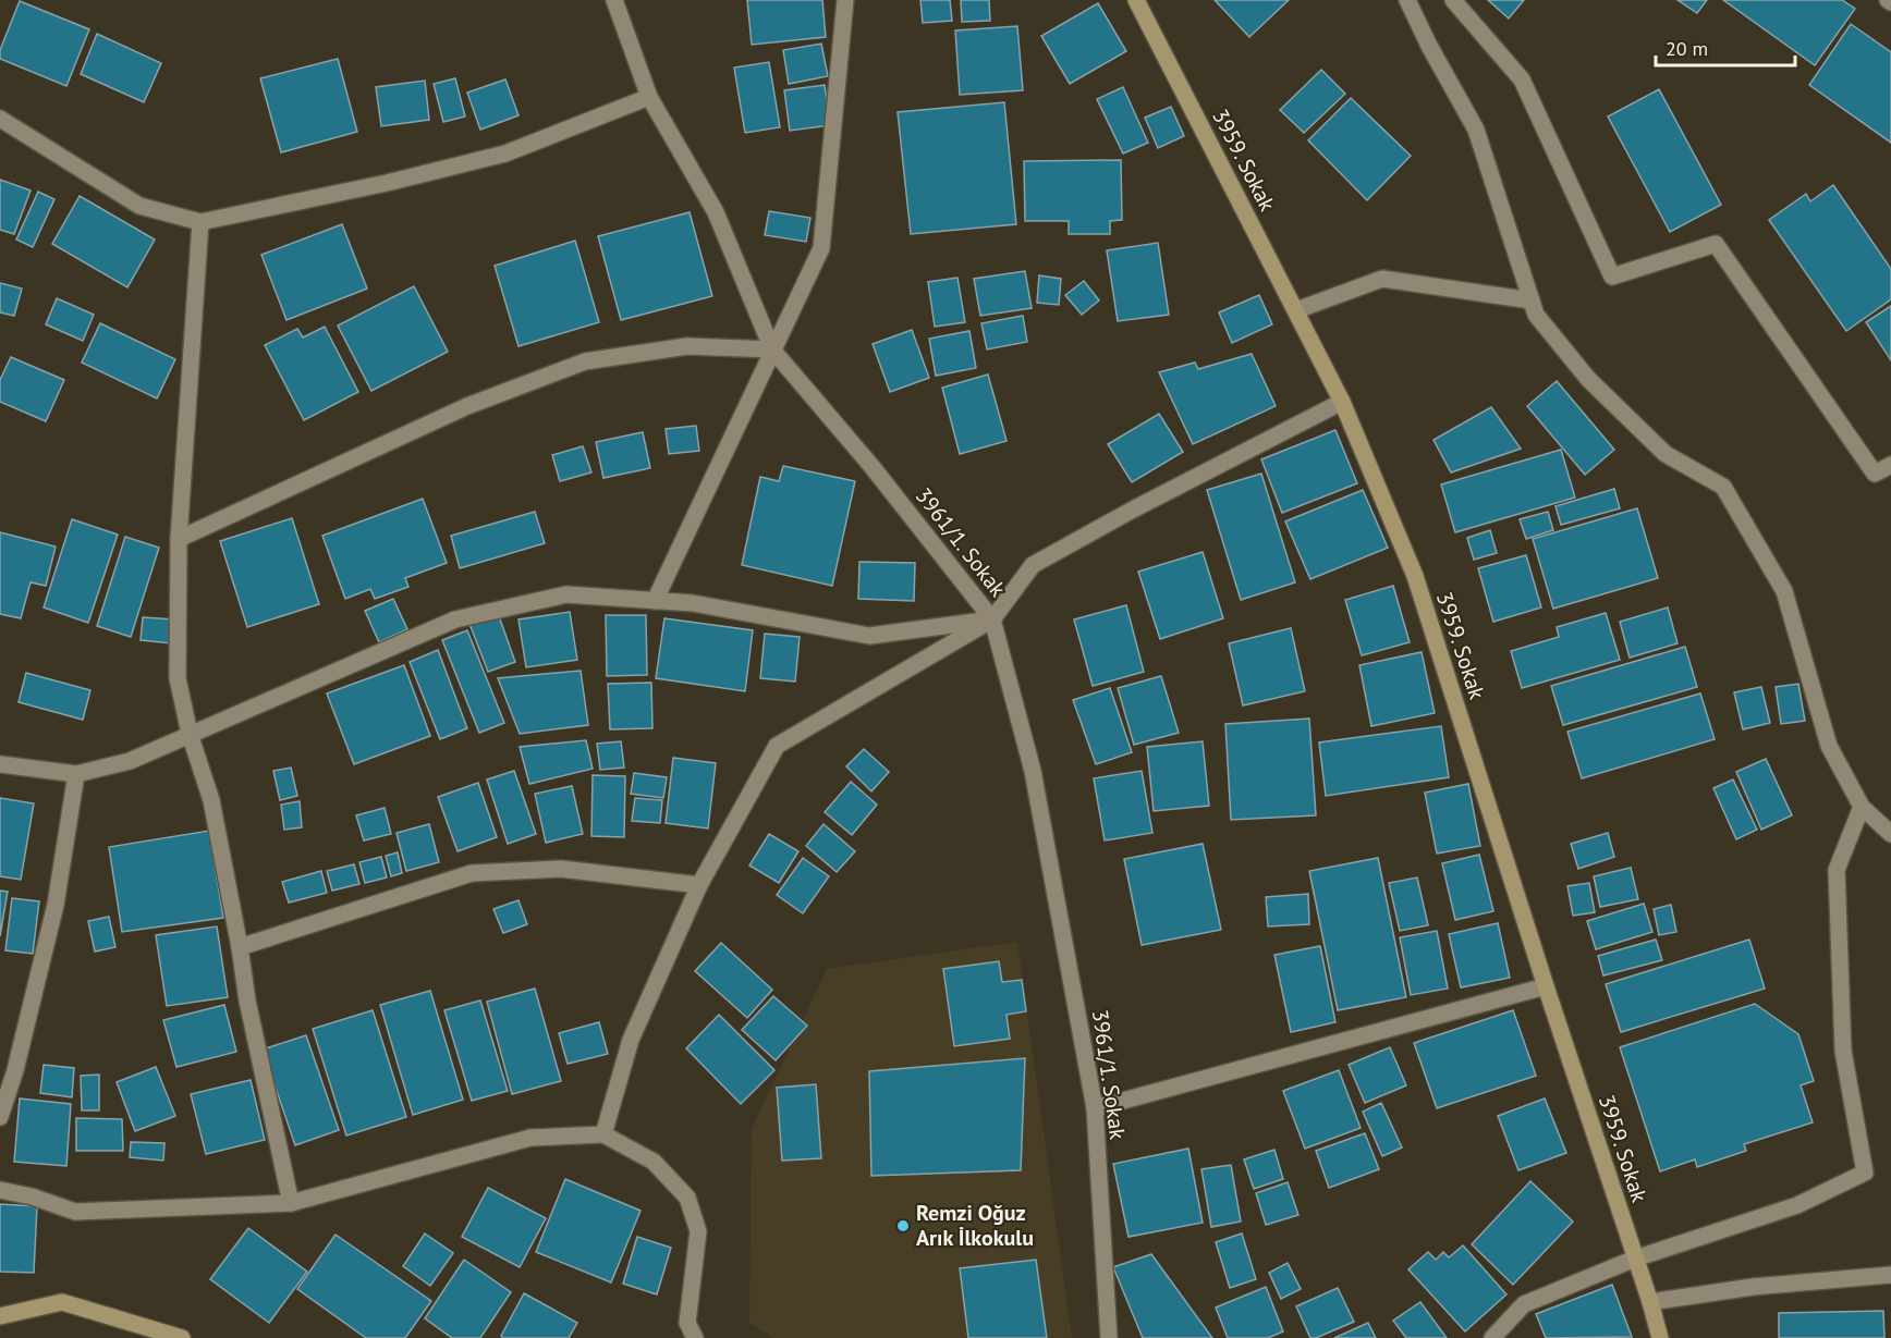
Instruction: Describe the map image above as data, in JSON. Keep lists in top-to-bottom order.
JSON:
{
  "streets": {
    "street": ["3959. Sokak", "3961/1. Sokak"]
  },
  "places": ["Remzi Oğuz Arık İlkokulu"],
  "scale_bar": "20 m"
}
